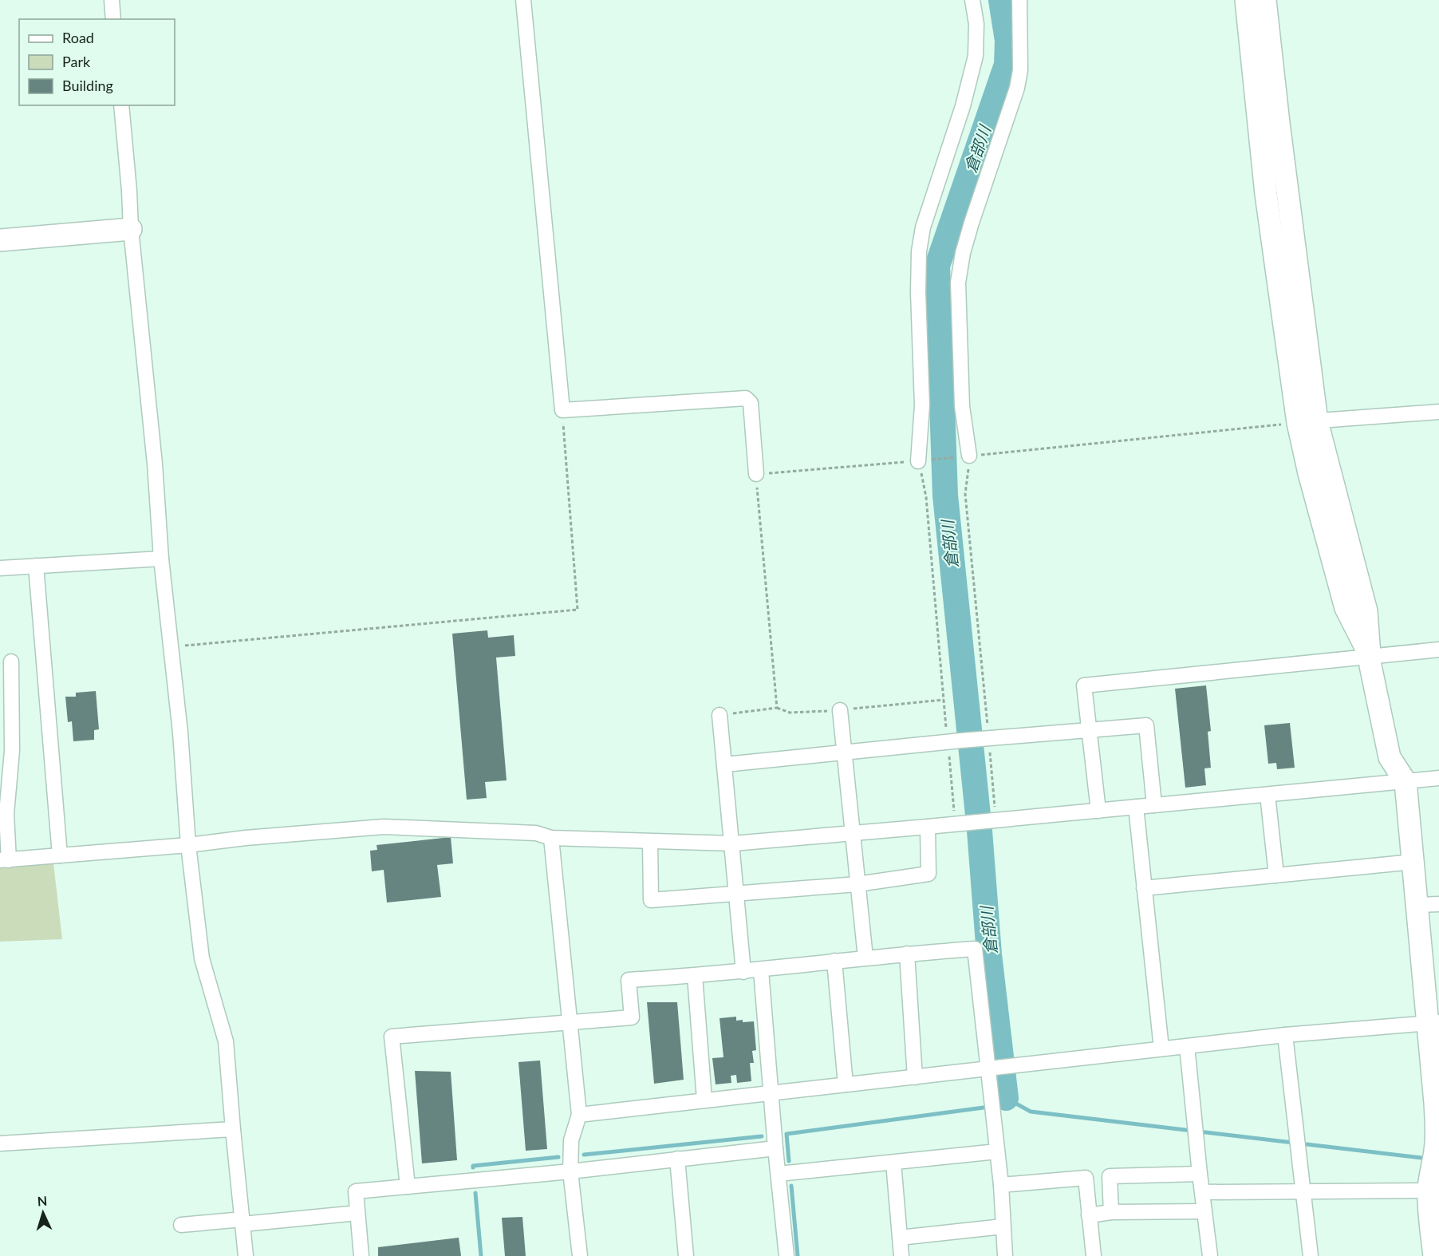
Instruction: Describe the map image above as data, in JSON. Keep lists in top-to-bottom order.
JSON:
{
  "water": ["倉部川"],
  "legend": ["Road", "Park", "Building"],
  "north": "top"
}
